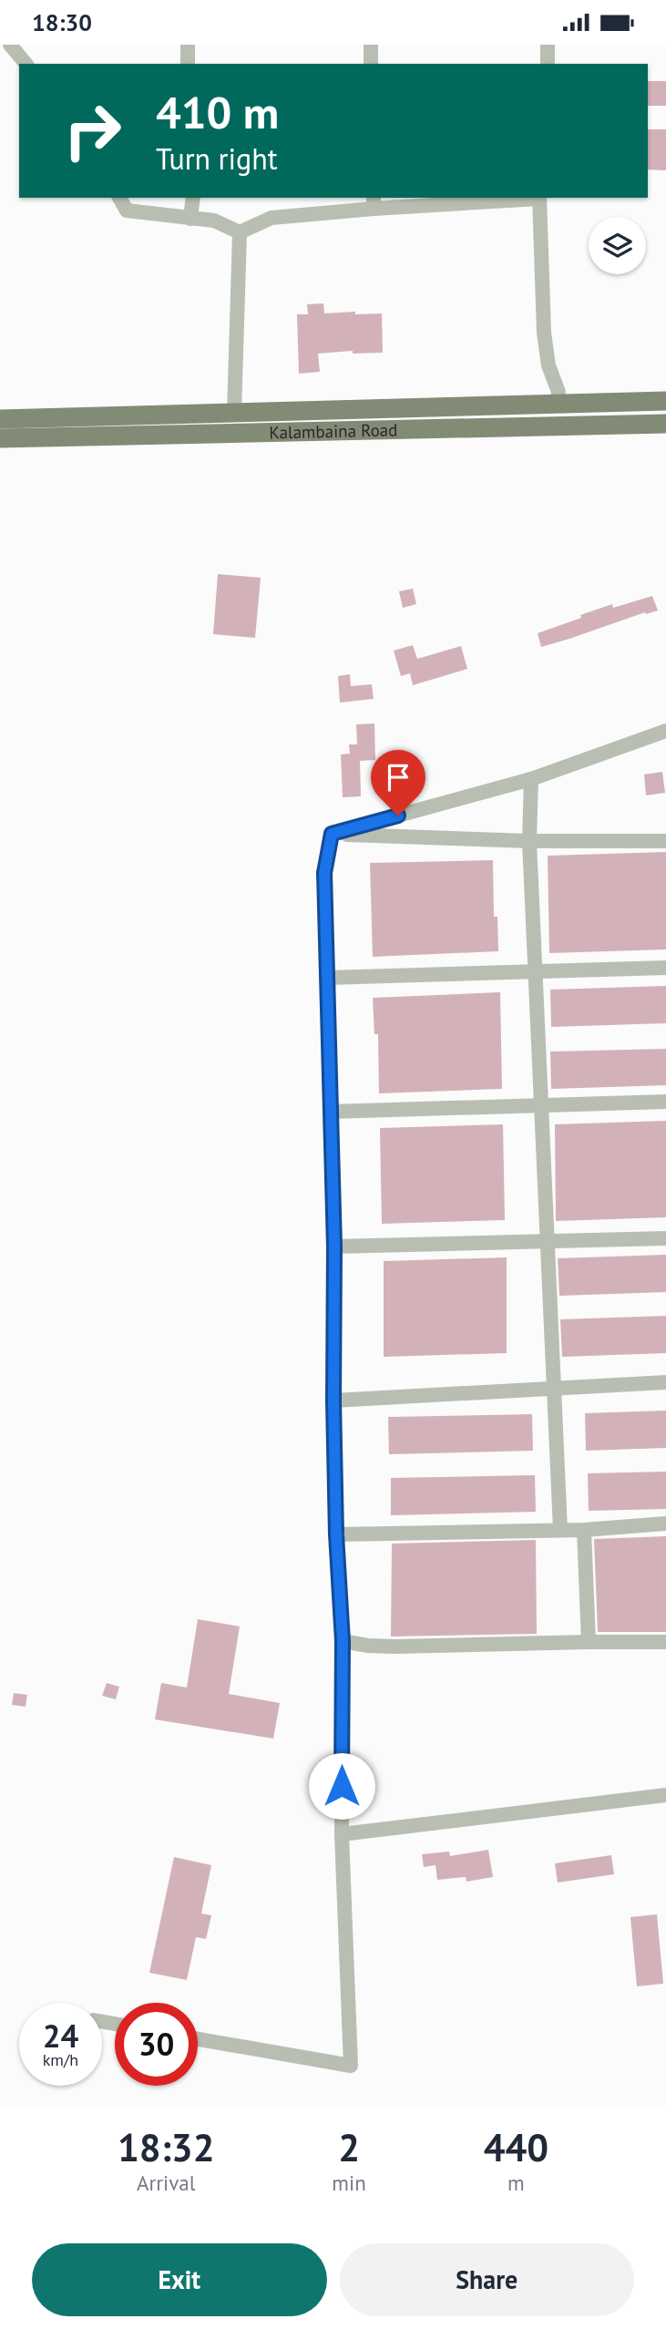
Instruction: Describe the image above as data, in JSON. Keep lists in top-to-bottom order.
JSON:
{
  "streets": {
    "main road": ["Kalambaina Road"]
  },
  "page": {
    "status": "18:30",
    "turn": ["410 m", "Turn right"],
    "speed": "24 km/h",
    "limit": "30",
    "eta": [
      "18:32",
      "Arrival",
      "2",
      "min",
      "440",
      "m"
    ],
    "buttons": ["Exit", "Share"]
  }
}
